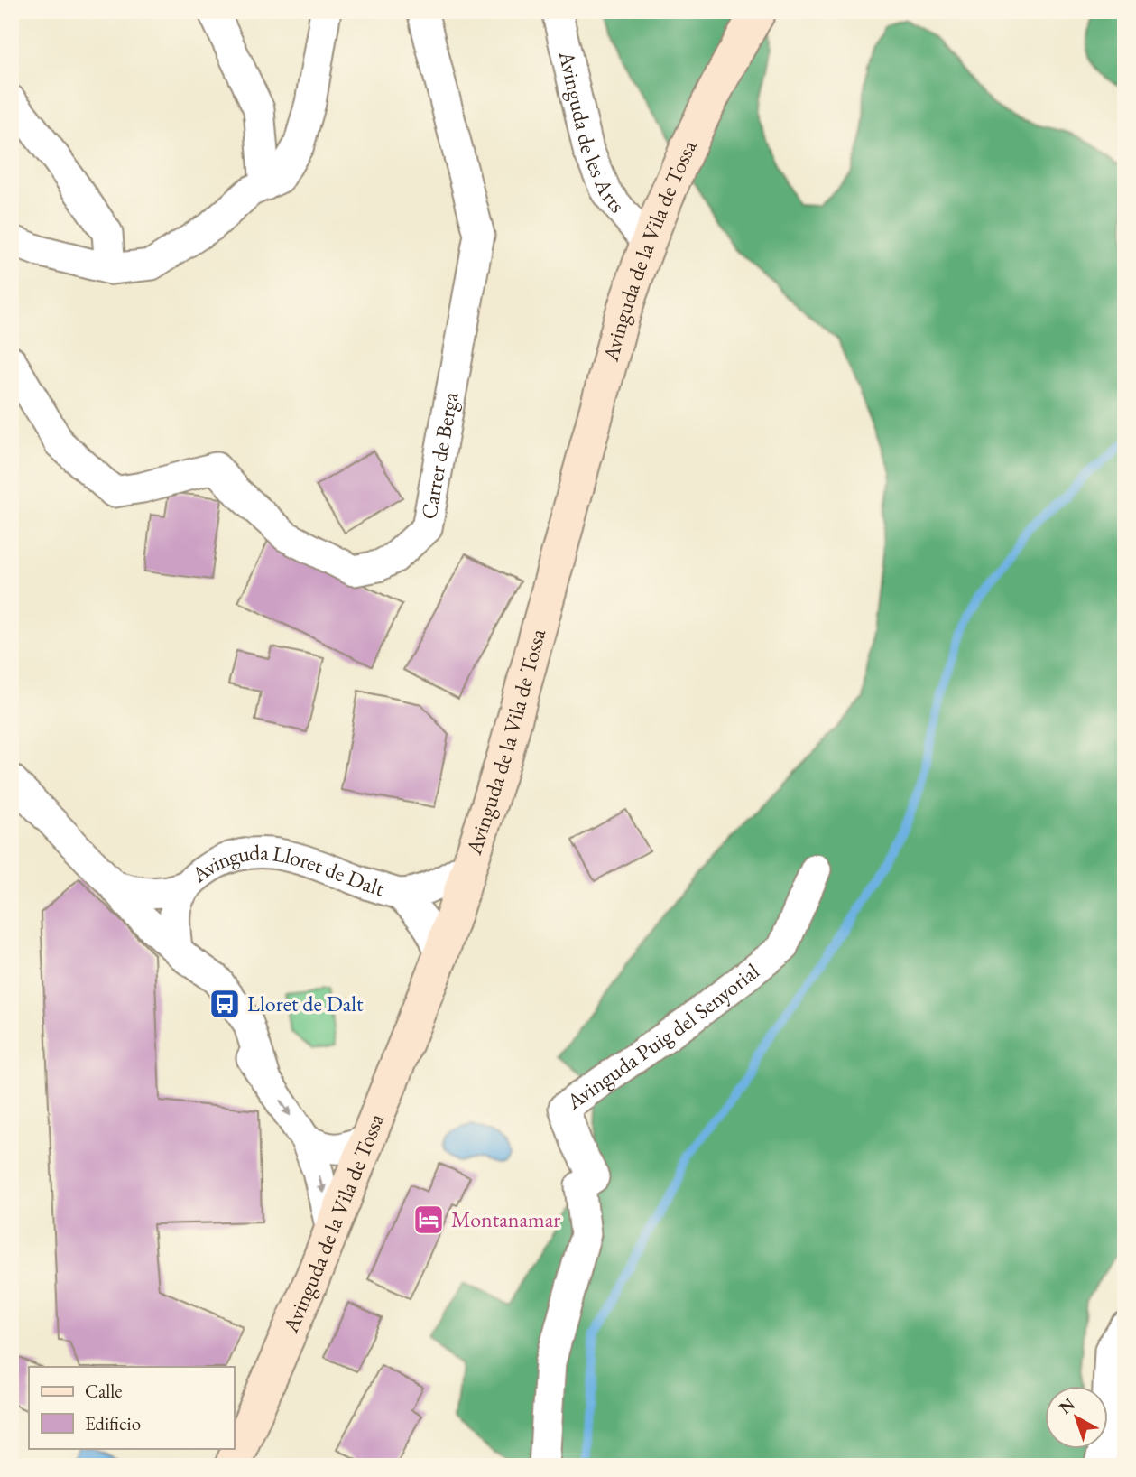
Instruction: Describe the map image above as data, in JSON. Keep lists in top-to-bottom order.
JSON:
{
  "streets": {
    "main road": ["Avinguda de la Vila de Tossa"],
    "street": [
      "Avinguda de les Arts",
      "Carrer de Berga",
      "Avinguda Lloret de Dalt",
      "Avinguda Puig del Senyorial"
    ]
  },
  "crossings": [
    ["Avinguda de les Arts", "Avinguda de la Vila de Tossa"],
    ["Avinguda de la Vila de Tossa", "Avinguda Lloret de Dalt"]
  ],
  "places": {
    "bus stop": ["Lloret de Dalt"],
    "hotel": ["Montanamar"]
  },
  "legend": ["Calle", "Edificio"],
  "north": "top left"
}
